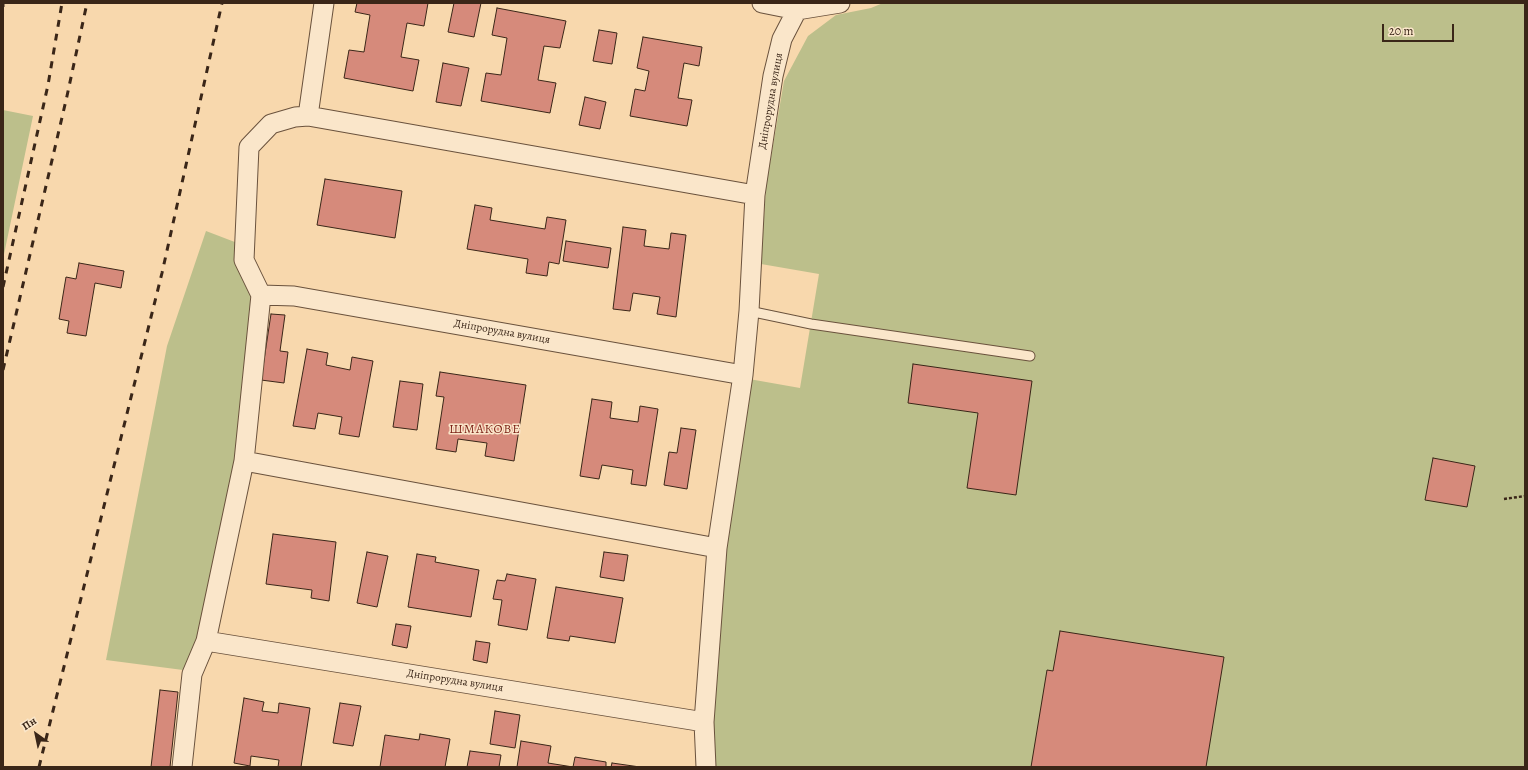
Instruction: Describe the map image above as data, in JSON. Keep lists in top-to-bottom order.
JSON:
{
  "streets": {
    "street": ["Дніпрорудна вулиця"]
  },
  "districts": ["ШМАКОВЕ"],
  "scale_bar": "20 m",
  "north": "top left"
}
